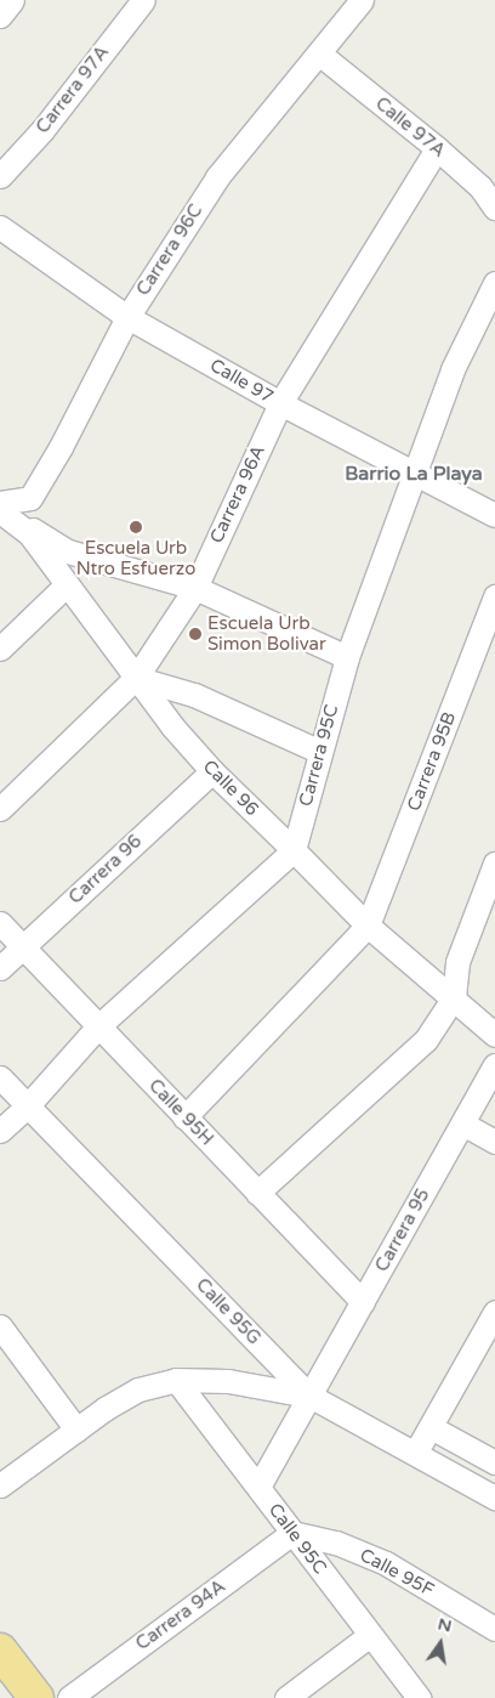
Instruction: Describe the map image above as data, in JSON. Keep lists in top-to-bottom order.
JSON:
{
  "streets": {
    "street": [
      "Carrera 97A",
      "Calle 97A",
      "Carrera 96C",
      "Calle 97",
      "Carrera 96A",
      "Carrera 95C",
      "Carrera 95B",
      "Calle 96",
      "Carrera 96",
      "Calle 95H",
      "Carrera 95",
      "Calle 95G",
      "Calle 95C",
      "Calle 95F",
      "Carrera 94A"
    ]
  },
  "crossings": [
    ["Calle 97A", "Carrera 96C"],
    ["Calle 97A", "Carrera 96A"],
    ["Carrera 96C", "Calle 97"],
    ["Calle 97", "Carrera 96A"],
    ["Calle 97", "Carrera 95C"],
    ["Carrera 96A", "Calle 96"],
    ["Carrera 95C", "Calle 96"],
    ["Carrera 95B", "Calle 96"],
    ["Calle 96", "Carrera 96"],
    ["Carrera 96", "Calle 95H"],
    ["Calle 95H", "Carrera 95"],
    ["Carrera 95", "Calle 95G"],
    ["Carrera 95", "Calle 95C"],
    ["Calle 95C", "Calle 95F"],
    ["Calle 95C", "Carrera 94A"],
    ["Calle 95F", "Carrera 94A"]
  ],
  "districts": ["Barrio La Playa"],
  "places": ["Escuela Urb Ntro Esfuerzo", "Escuela Urb Simon Bolivar"],
  "north": "top"
}
